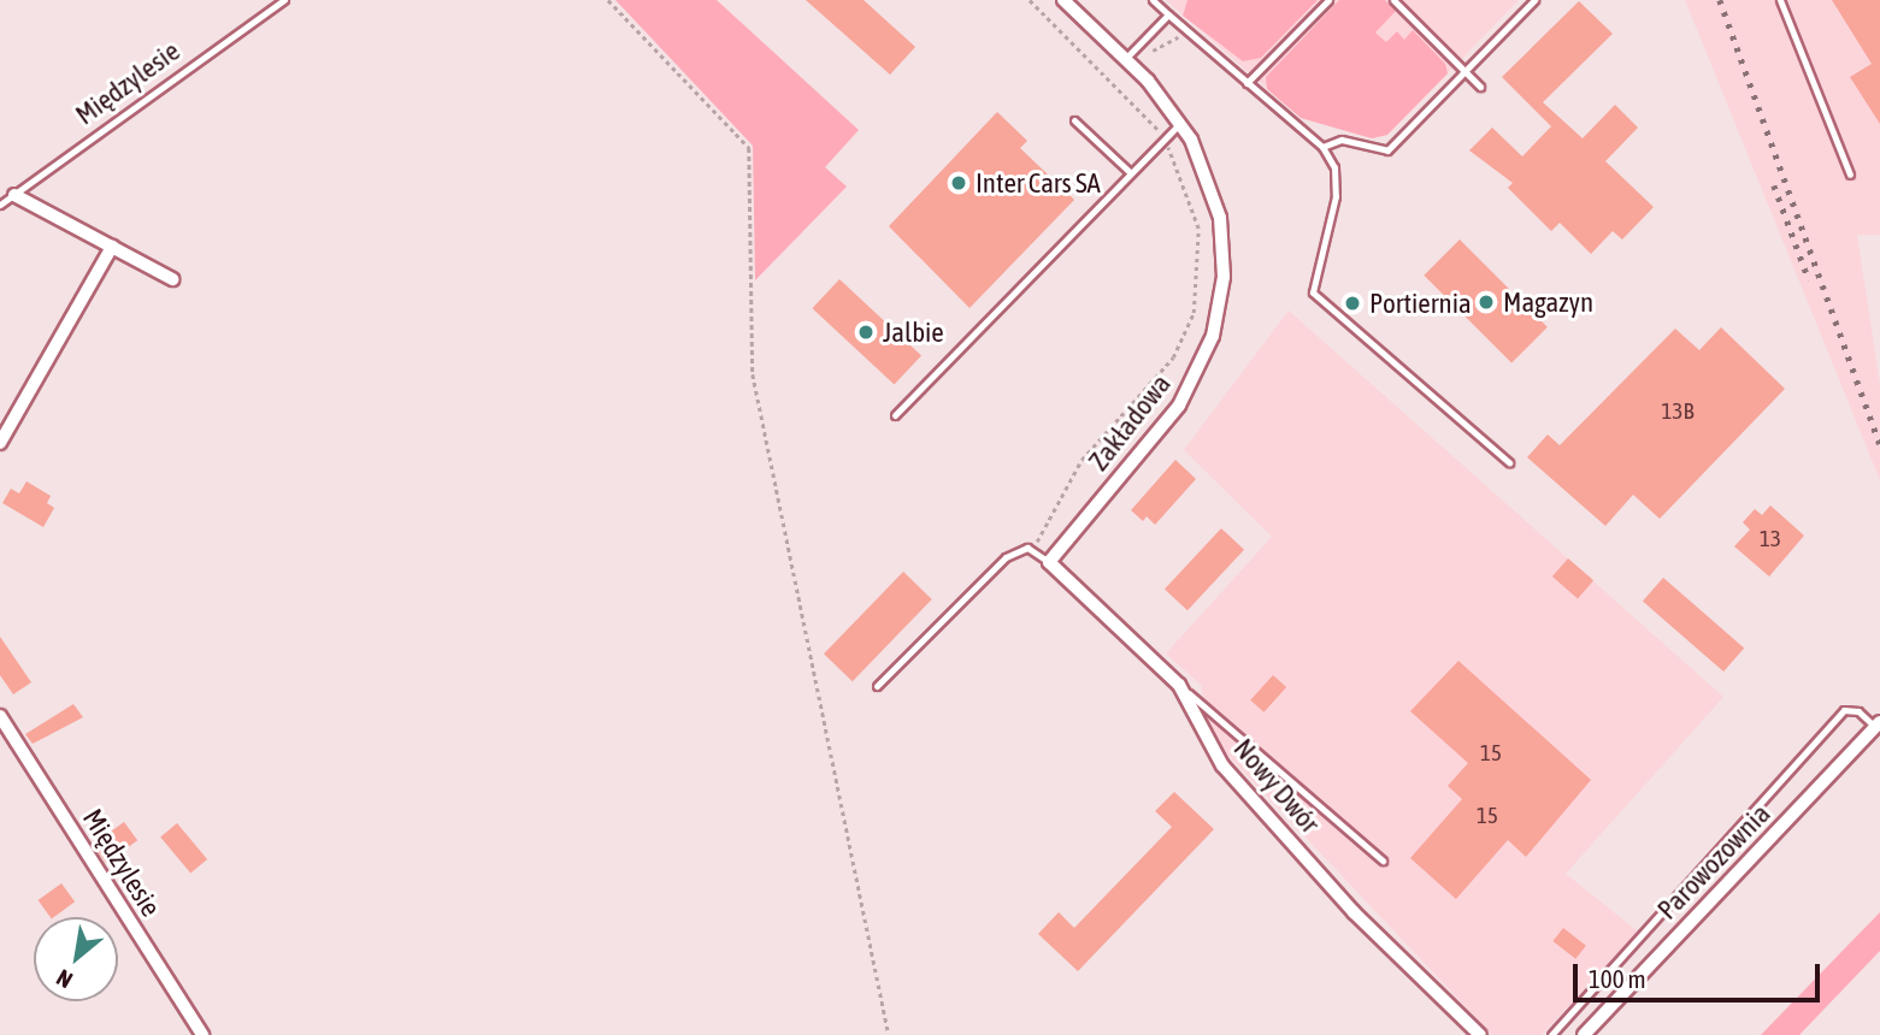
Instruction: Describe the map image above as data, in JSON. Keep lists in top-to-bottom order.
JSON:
{
  "streets": {
    "street": [
      "Międzylesie",
      "Zakładowa",
      "Nowy Dwór",
      "Parowozownia"
    ]
  },
  "crossings": [
    ["Zakładowa", "Nowy Dwór"]
  ],
  "places": [
    "Inter Cars SA",
    "Magazyn",
    "Portiernia",
    "Jalbie"
  ],
  "house_numbers": [
    "13B",
    "13",
    "15",
    "15"
  ],
  "scale_bar": "100 m",
  "north": "bottom left"
}
